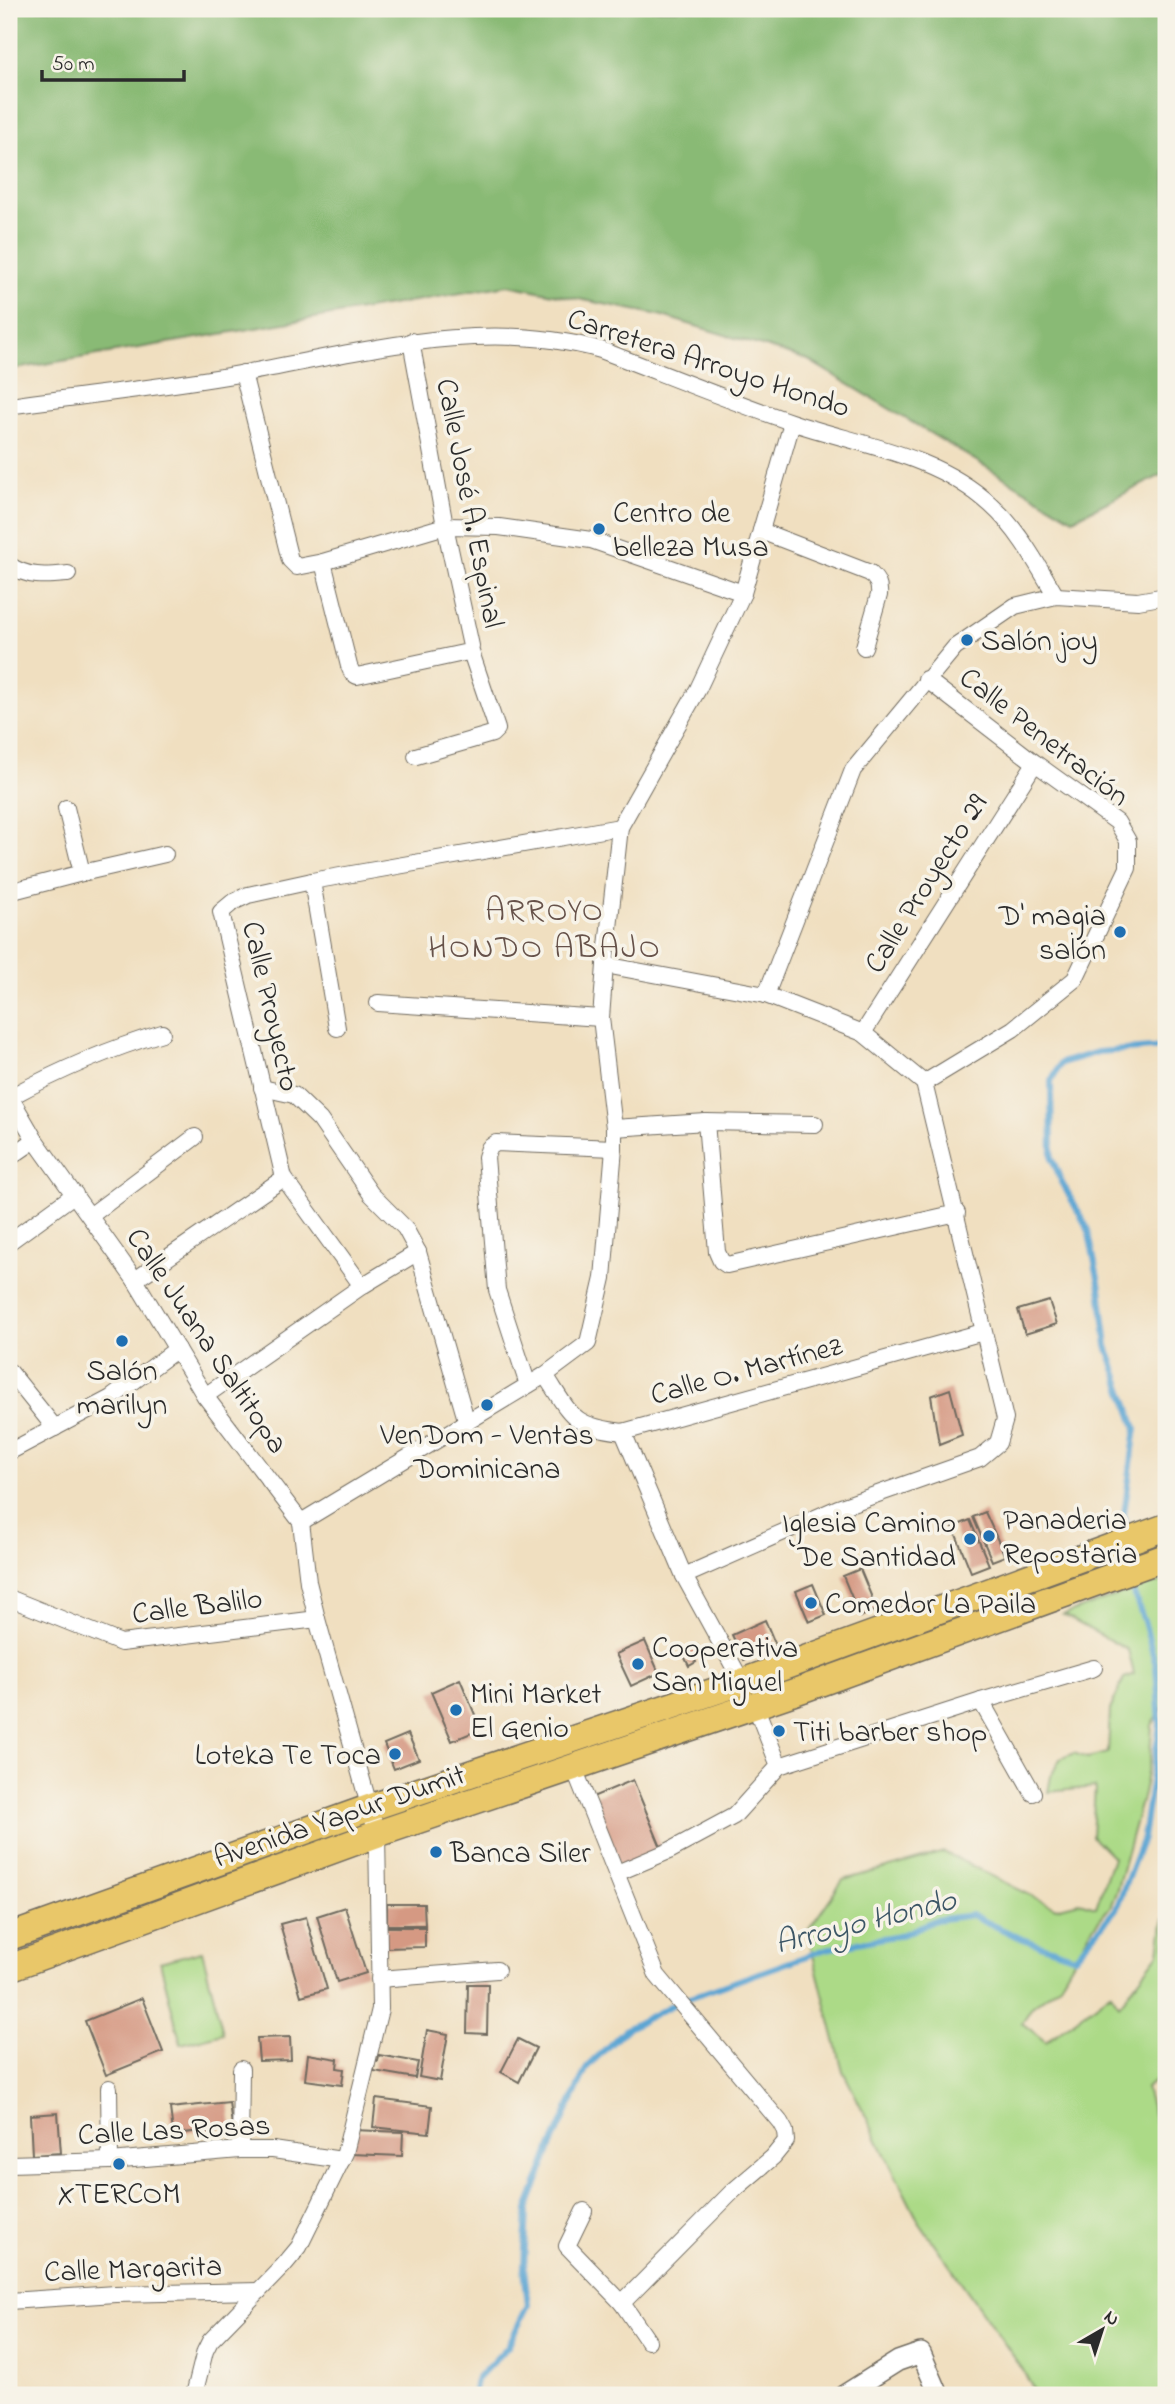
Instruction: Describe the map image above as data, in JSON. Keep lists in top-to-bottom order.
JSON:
{
  "streets": {
    "main road": ["Avenida Yapur Dumit"],
    "street": [
      "Carretera Arroyo Hondo",
      "Calle José A. Espinal",
      "Calle Penetración",
      "Calle Proyecto 29",
      "Calle Proyecto",
      "Calle Juana Saltitopa",
      "Calle O. Martínez",
      "Calle Balilo",
      "Calle Las Rosas",
      "Calle Margarita"
    ]
  },
  "crossings": [
    ["Carretera Arroyo Hondo", "Calle José A. Espinal"],
    ["Calle Penetración", "Calle Proyecto 29"]
  ],
  "districts": ["ARROYO HONDO ABAJO"],
  "water": ["Arroyo Hondo"],
  "places": [
    "Centro de belleza Musa",
    "Salón joy",
    "D' magia salón",
    "Salón marilyn",
    "VenDom - Ventas Dominicana",
    "Panaderia Repostaria",
    "Iglesia Camino De Santidad",
    "Comedor La Paila",
    "Cooperativa San Miguel",
    "Mini Market El Genio",
    "Titi barber shop",
    "Loteka Te Toca",
    "Banca Siler",
    "XTERCOM"
  ],
  "scale_bar": "50 m",
  "north": "top right"
}
